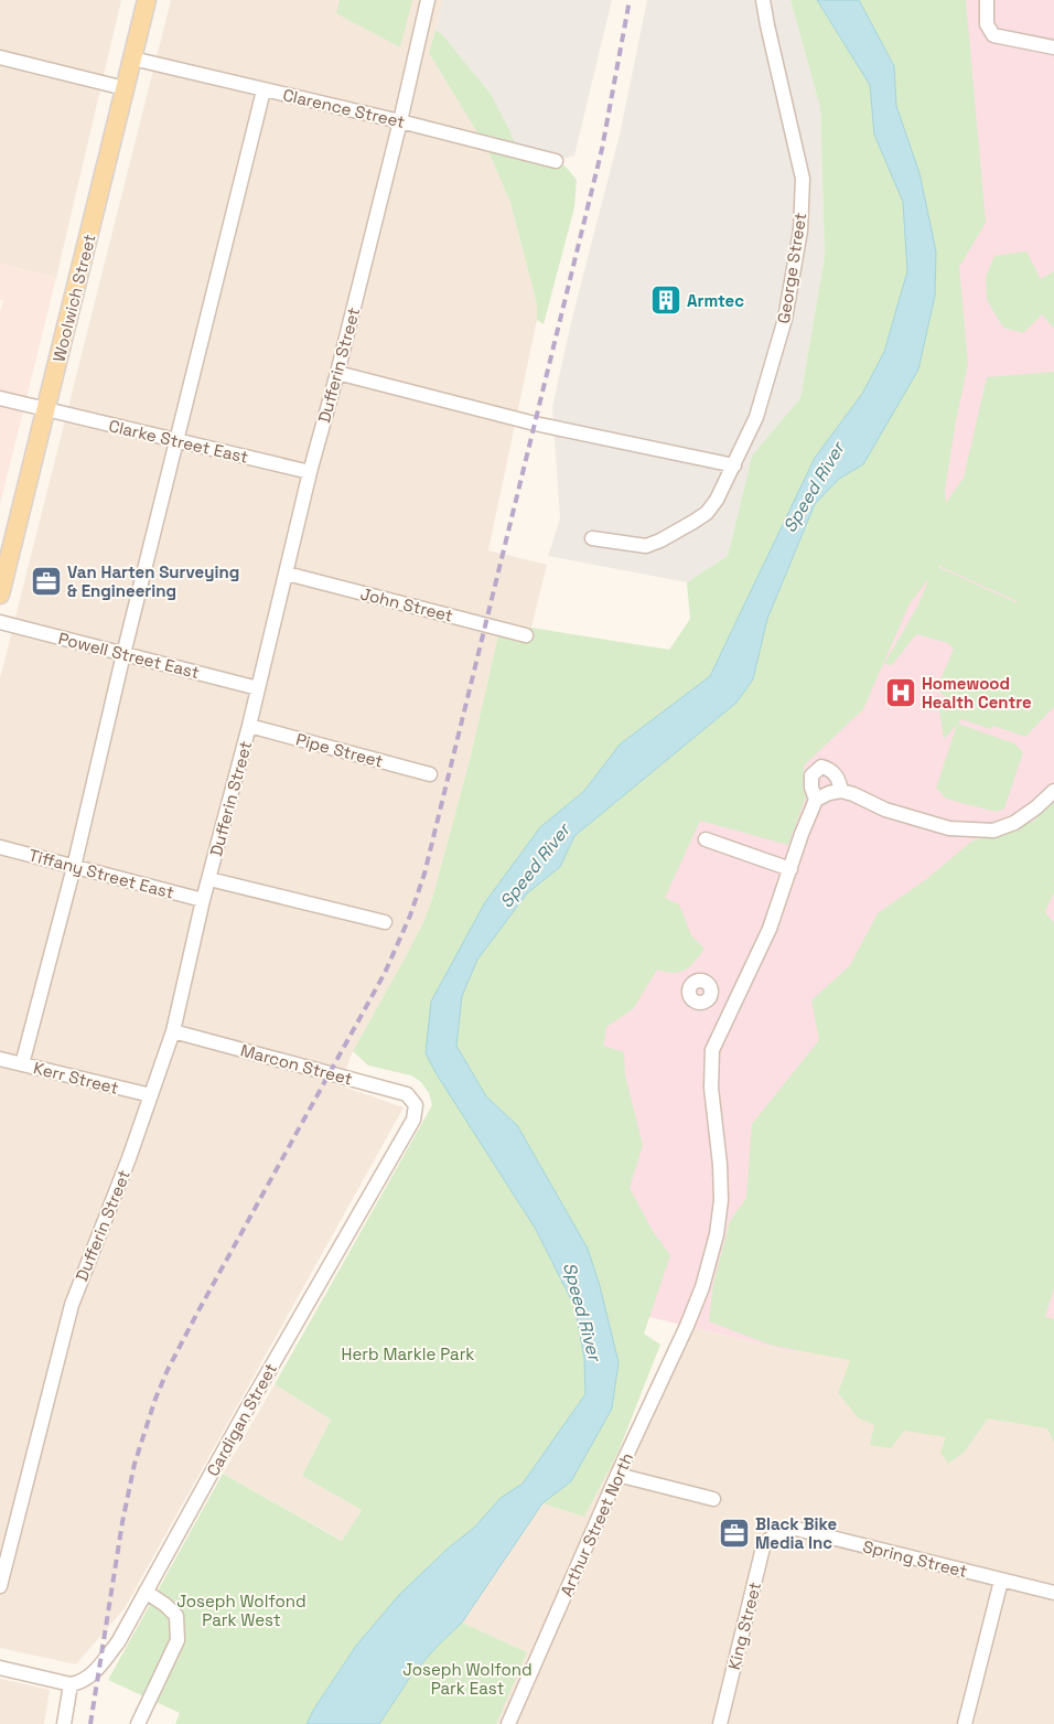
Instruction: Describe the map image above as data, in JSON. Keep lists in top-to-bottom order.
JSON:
{
  "streets": {
    "main road": ["Woolwich Street"],
    "street": [
      "Clarence Street",
      "George Street",
      "Dufferin Street",
      "Clarke Street East",
      "John Street",
      "Powell Street East",
      "Pipe Street",
      "Tiffany Street East",
      "Marcon Street",
      "Kerr Street",
      "Cardigan Street",
      "Arthur Street North",
      "Spring Street",
      "King Street"
    ]
  },
  "crossings": [
    ["Clarence Street", "Woolwich Street"],
    ["Clarence Street", "Dufferin Street"],
    ["Woolwich Street", "Clarke Street East"],
    ["Dufferin Street", "Clarke Street East"],
    ["Dufferin Street", "John Street"],
    ["Dufferin Street", "Powell Street East"],
    ["Dufferin Street", "Pipe Street"],
    ["Dufferin Street", "Tiffany Street East"],
    ["Dufferin Street", "Marcon Street"],
    ["Dufferin Street", "Kerr Street"],
    ["Marcon Street", "Cardigan Street"],
    ["Spring Street", "King Street"]
  ],
  "water": ["Speed River"],
  "parks": ["Herb Markle Park", "Joseph Wolfond Park West", "Joseph Wolfond Park East"],
  "places": {
    "building": ["Armtec"],
    "office": ["Van Harten Surveying & Engineering", "Black Bike Media Inc"],
    "hospital": ["Homewood Health Centre"]
  }
}
